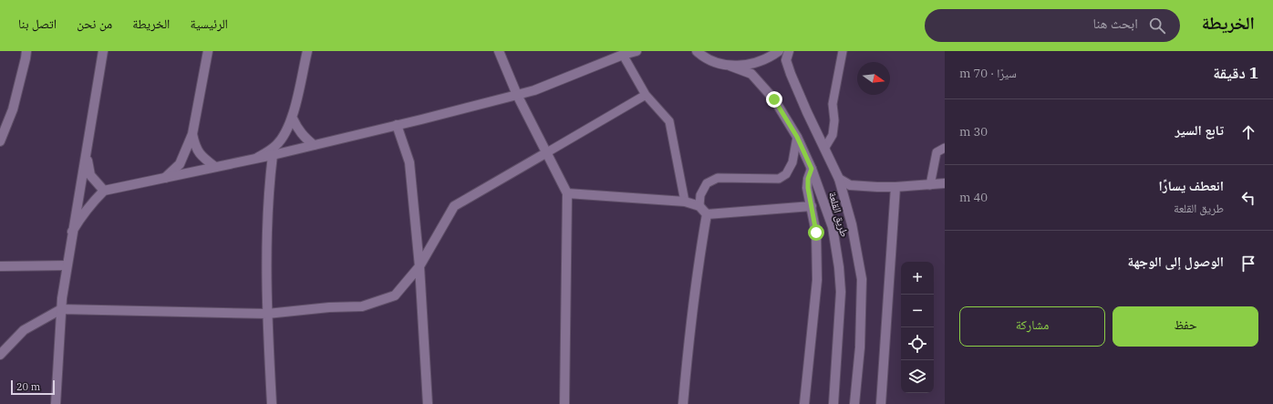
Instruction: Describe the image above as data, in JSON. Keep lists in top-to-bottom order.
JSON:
{
  "streets": {
    "street": ["طريق القلعة"]
  },
  "scale_bar": "20 m",
  "north": "right",
  "page": {
    "header": "الخريطة",
    "search": "ابحث هنا",
    "nav": [
      "الرئيسية",
      "الخريطة",
      "من نحن",
      "اتصل بنا"
    ],
    "heading": ["1 دقيقة", "سيرًا · 70 m"],
    "list": [
      ["تابع السير", "30 m"],
      ["انعطف يسارًا", "طريق القلعة", "40 m"],
      "الوصول إلى الوجهة"
    ],
    "map_buttons": ["+", "−"],
    "buttons": ["حفظ", "مشاركة"],
    "scale": "20 m"
  }
}
